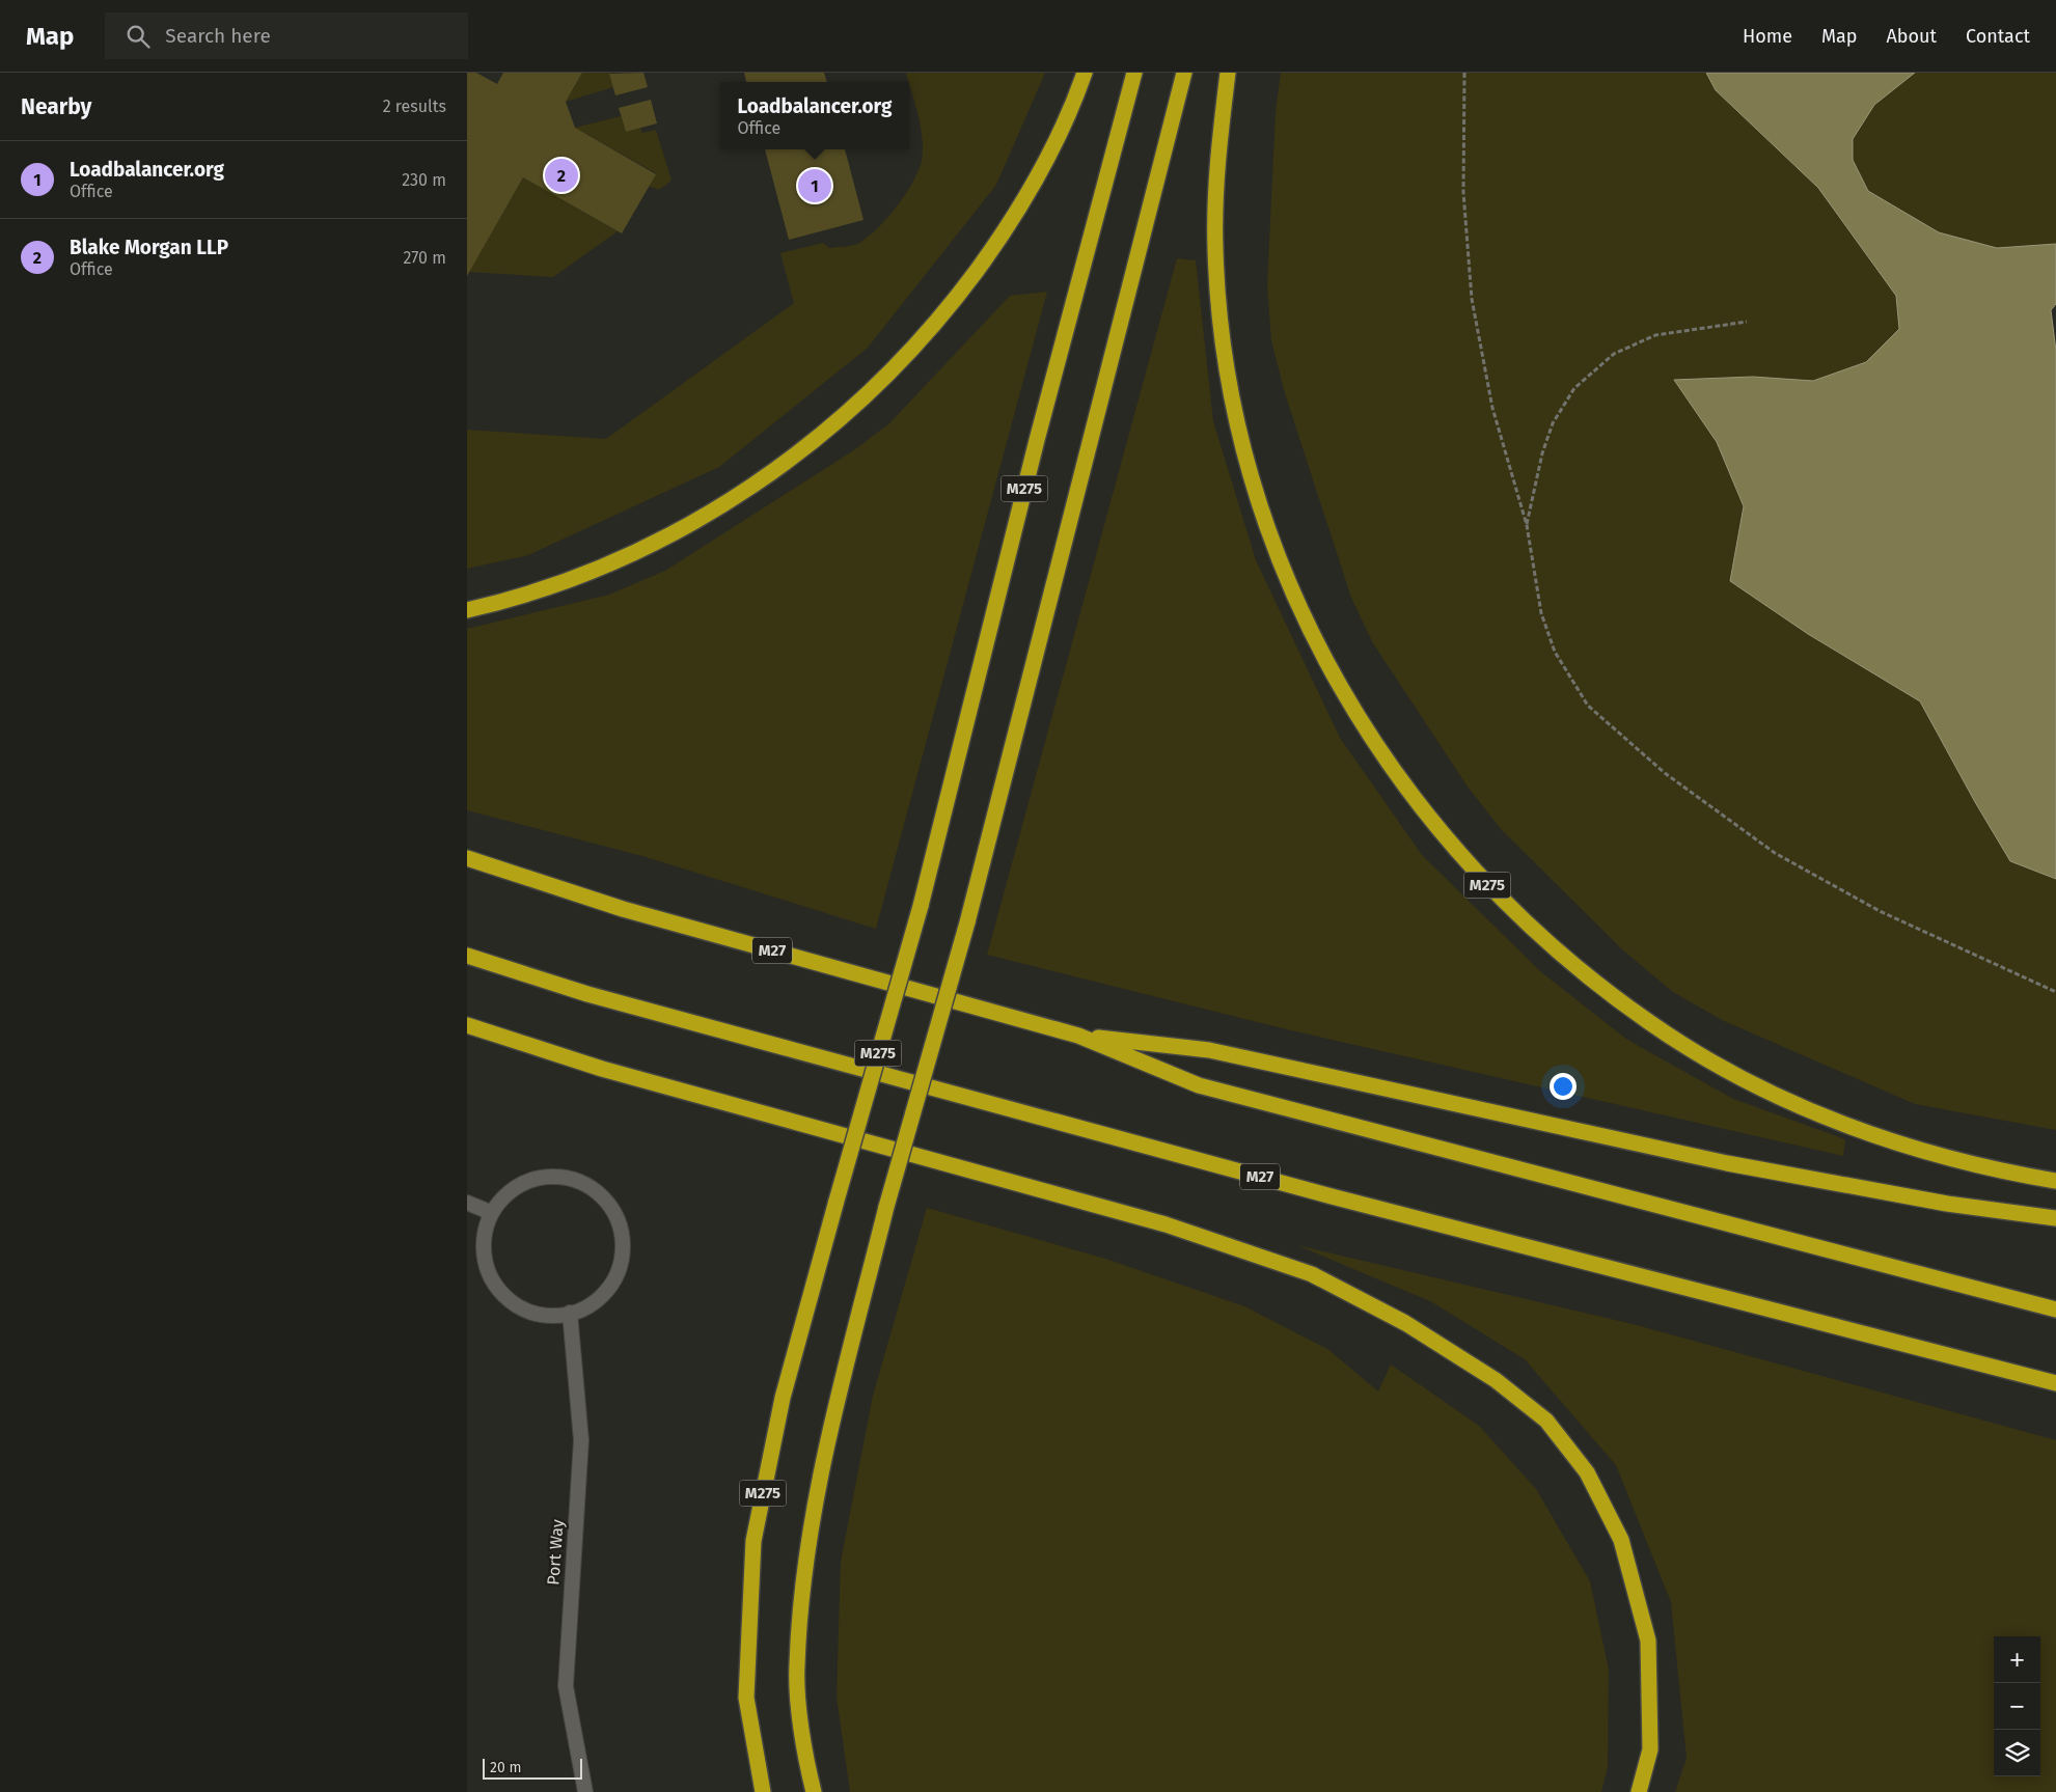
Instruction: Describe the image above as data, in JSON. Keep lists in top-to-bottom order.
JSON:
{
  "streets": {
    "highway": ["M275", "M27"],
    "street": ["Port Way"]
  },
  "scale_bar": "20 m",
  "page": {
    "header": "Map",
    "search": "Search here",
    "nav": [
      "Home",
      "Map",
      "About",
      "Contact"
    ],
    "heading": ["Nearby", "2 results"],
    "popup": ["Loadbalancer.org", "Office"],
    "list": [
      {
        "mark": "1",
        "name": "Loadbalancer.org",
        "note": "Office",
        "value": "230 m"
      },
      {
        "mark": "2",
        "name": "Blake Morgan LLP",
        "note": "Office",
        "value": "270 m"
      }
    ],
    "pins": ["2", "1"],
    "map_buttons": ["+", "−"],
    "scale": "20 m"
  }
}
